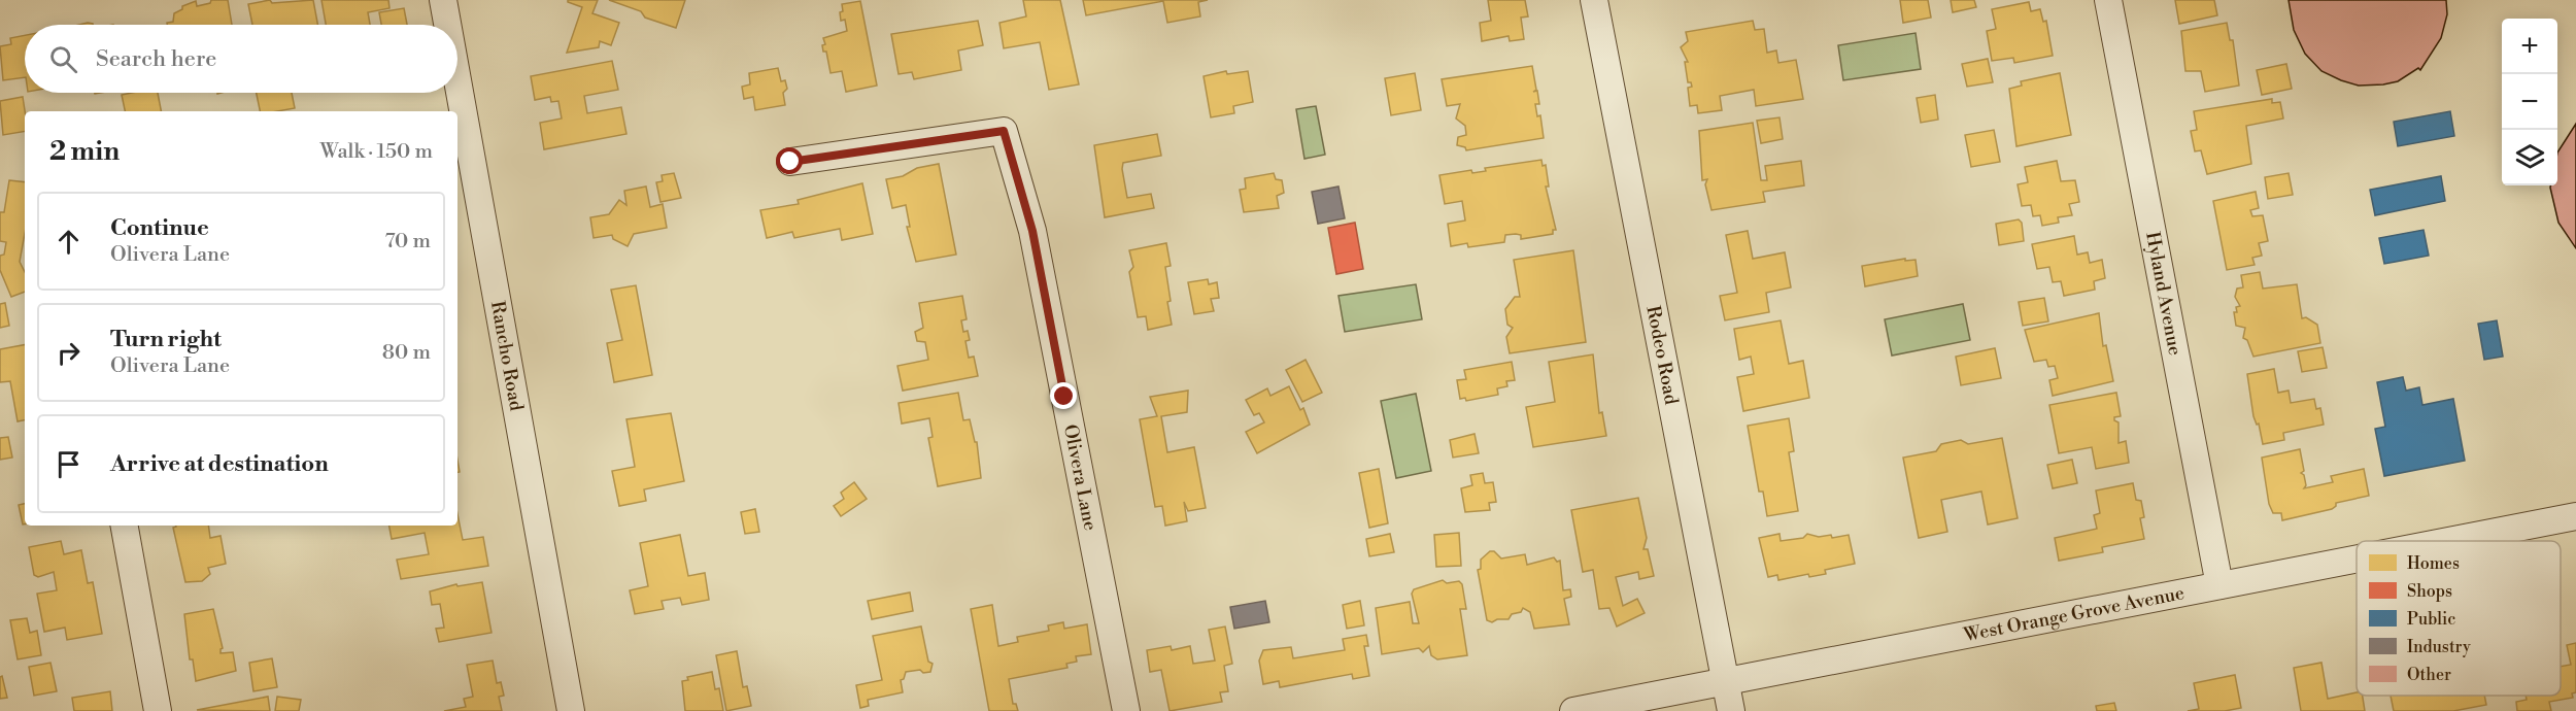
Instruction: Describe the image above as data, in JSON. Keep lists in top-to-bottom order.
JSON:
{
  "streets": {
    "street": [
      "Hyland Avenue",
      "Rancho Road",
      "Rodeo Road",
      "Olivera Lane",
      "West Orange Grove Avenue"
    ]
  },
  "crossings": [
    ["Hyland Avenue", "West Orange Grove Avenue"],
    ["Rodeo Road", "West Orange Grove Avenue"]
  ],
  "legend": [
    "Homes",
    "Shops",
    "Public",
    "Industry",
    "Other"
  ],
  "page": {
    "map_buttons": ["+", "−"],
    "search": "Search here",
    "heading": ["2 min", "Walk · 150 m"],
    "list": [
      ["Continue", "Olivera Lane", "70 m"],
      ["Turn right", "Olivera Lane", "80 m"],
      "Arrive at destination"
    ]
  }
}
